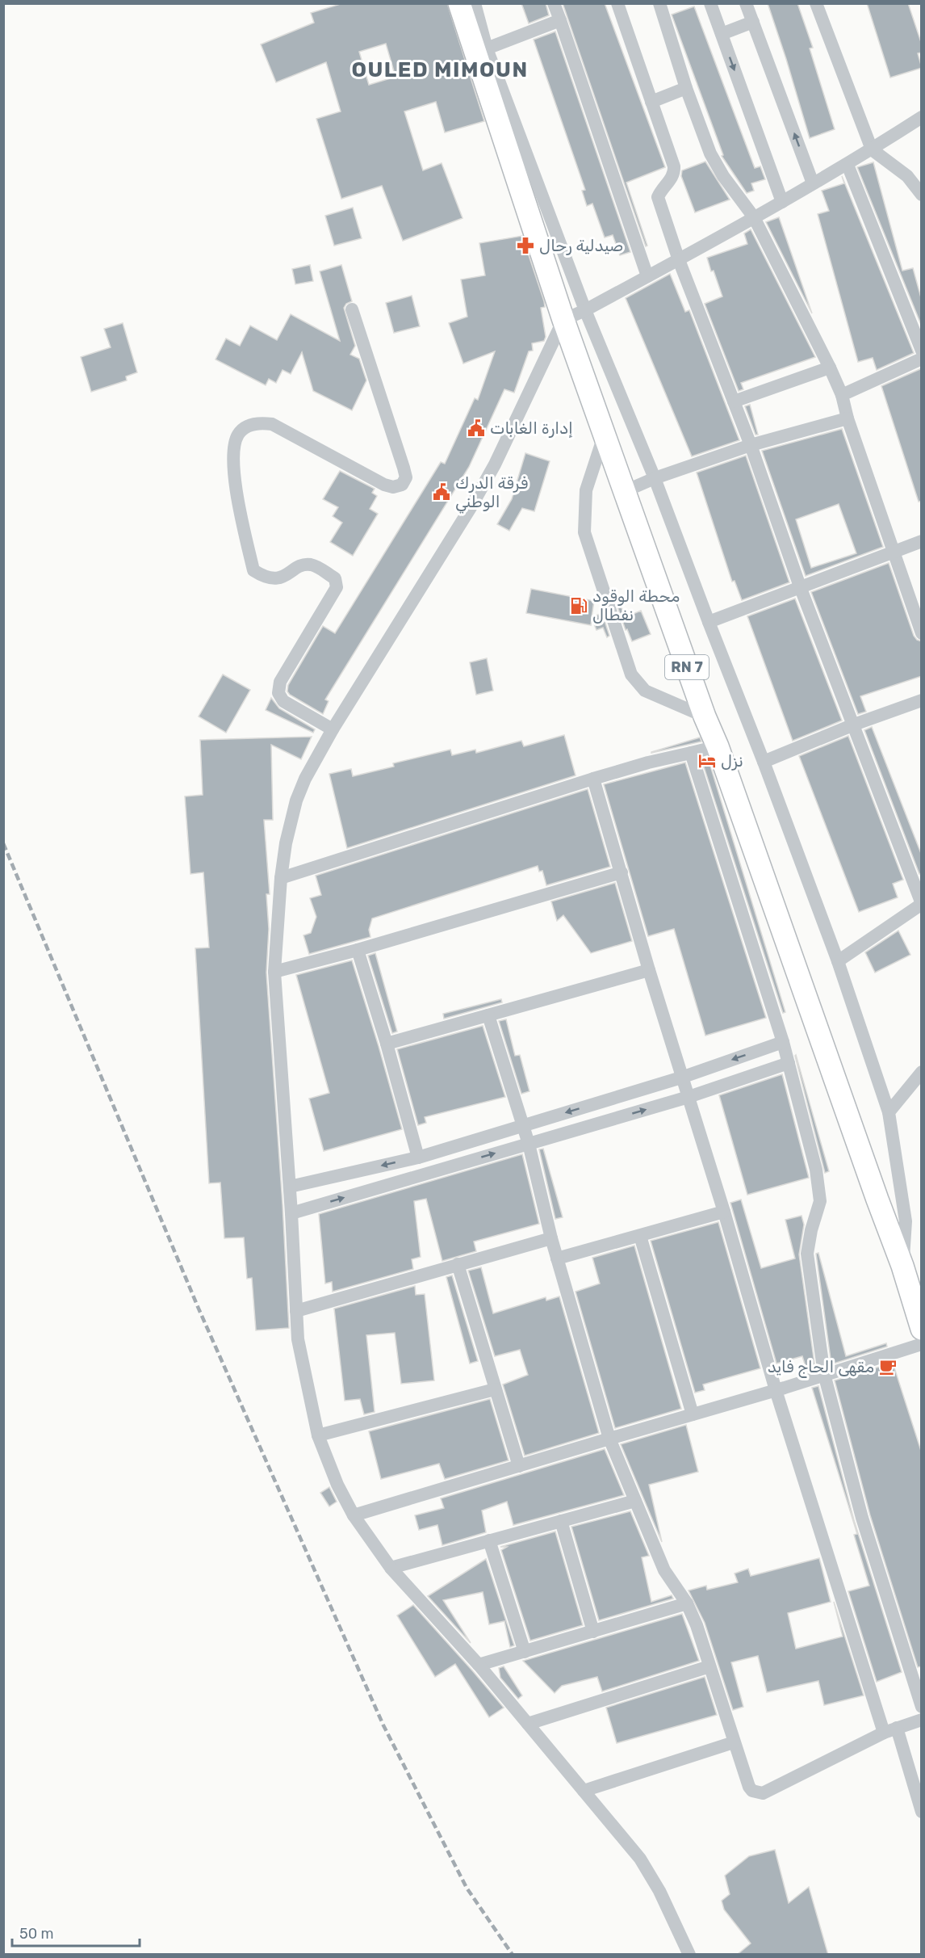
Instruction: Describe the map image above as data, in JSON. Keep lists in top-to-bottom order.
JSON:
{
  "streets": {
    "main road": ["RN 7"]
  },
  "districts": ["OULED MIMOUN"],
  "places": {
    "pharmacy": ["صيدلية رحال"],
    "public building": ["إدارة الغابات", "فرقة الدرك الوطني"],
    "fuel station": ["محطة الوقود نفطال"],
    "hotel": ["نزل"],
    "cafe": ["مقهى الحاج فايد"]
  },
  "scale_bar": "50 m"
}
